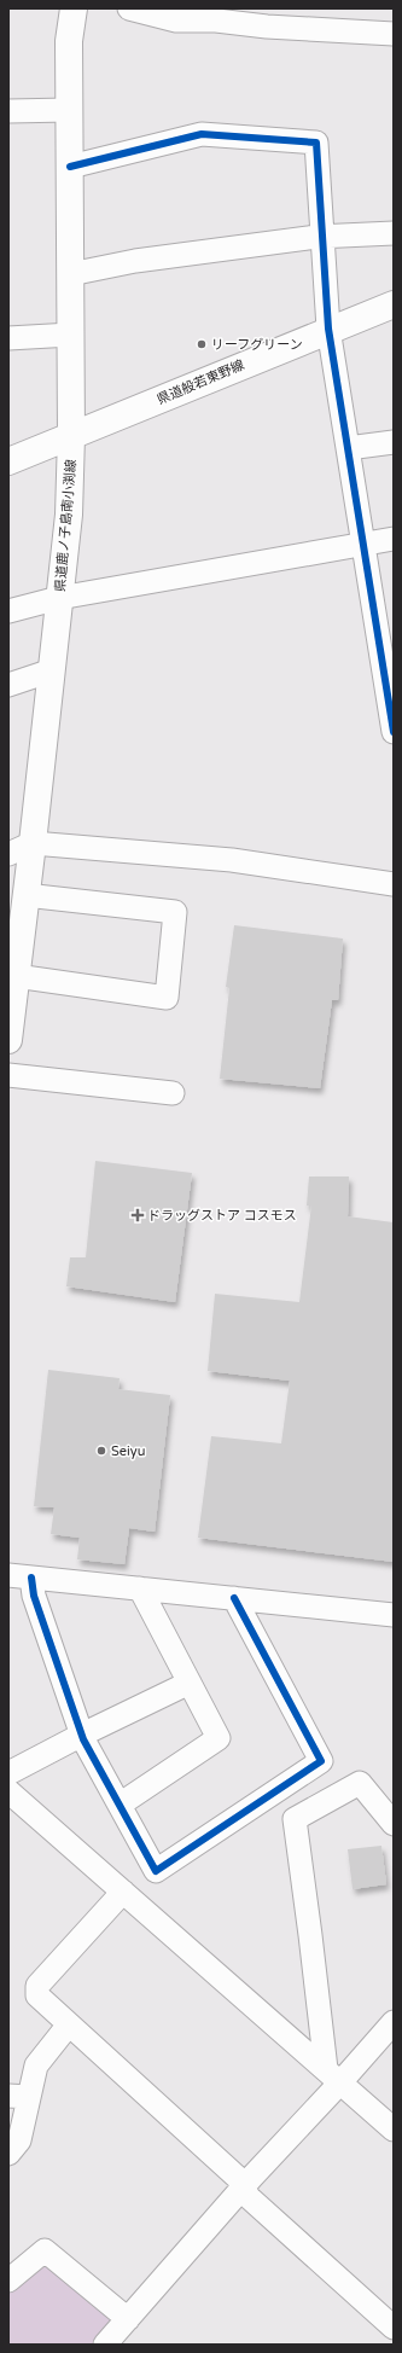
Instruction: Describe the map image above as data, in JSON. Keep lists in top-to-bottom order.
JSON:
{
  "streets": {
    "main road": ["県道般若東野線", "県道鹿ノ子島南小渕線"]
  },
  "crossings": [
    ["県道般若東野線", "県道鹿ノ子島南小渕線"]
  ],
  "places": {
    "other": ["リーフグリーン", "Seiyu"],
    "health": ["ドラッグストア コスモス"]
  }
}
